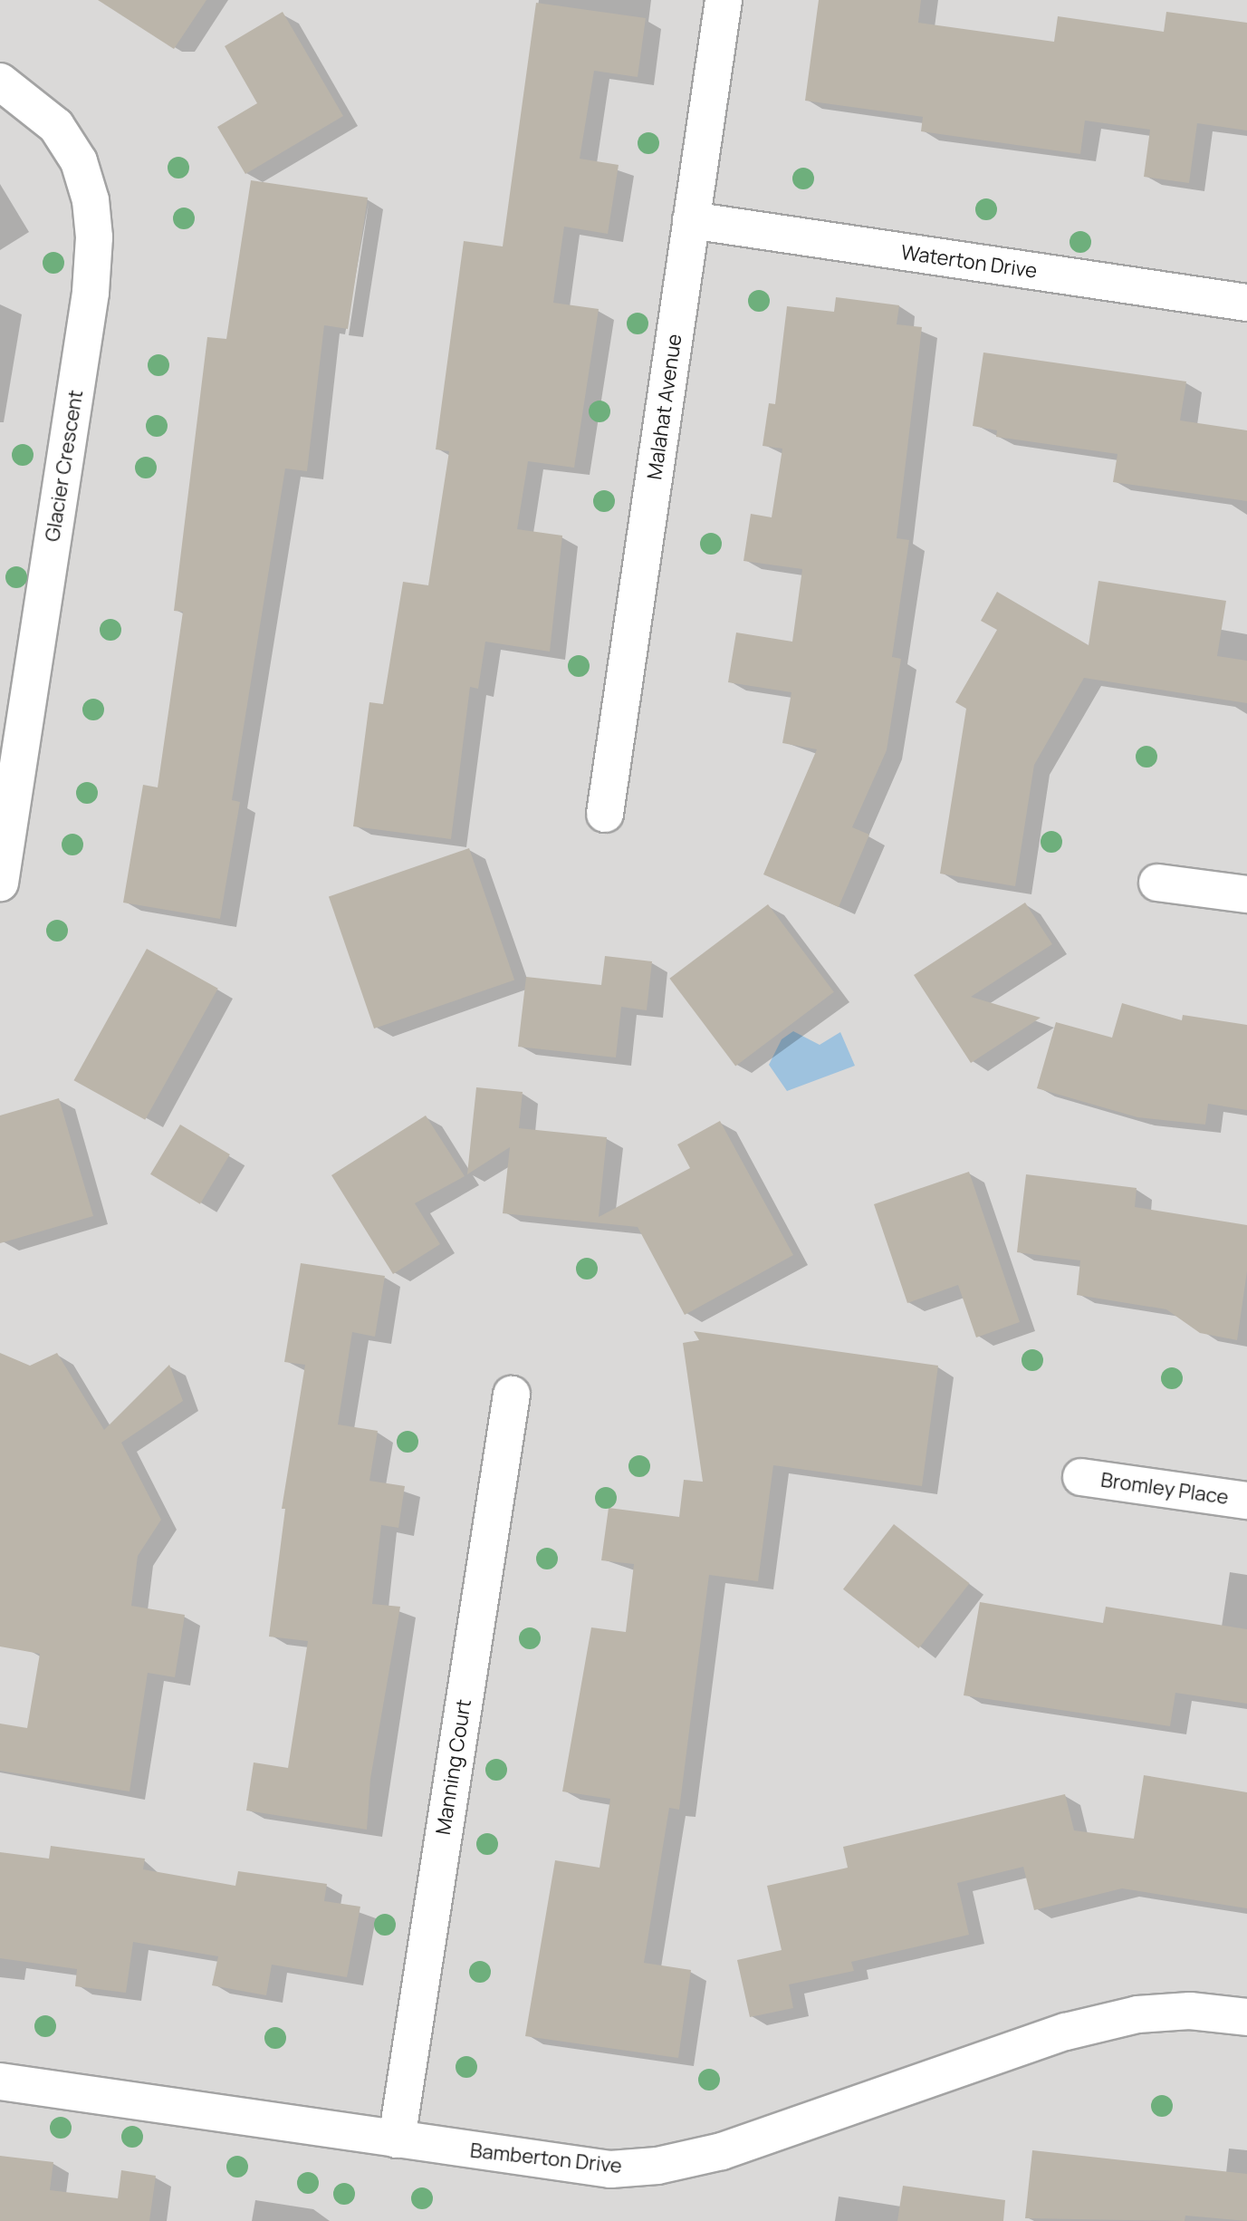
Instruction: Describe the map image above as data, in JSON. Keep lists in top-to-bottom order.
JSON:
{
  "streets": {
    "street": [
      "Waterton Drive",
      "Malahat Avenue",
      "Glacier Crescent",
      "Bromley Place",
      "Manning Court",
      "Bamberton Drive"
    ]
  },
  "crossings": [
    ["Waterton Drive", "Malahat Avenue"],
    ["Manning Court", "Bamberton Drive"]
  ]
}
